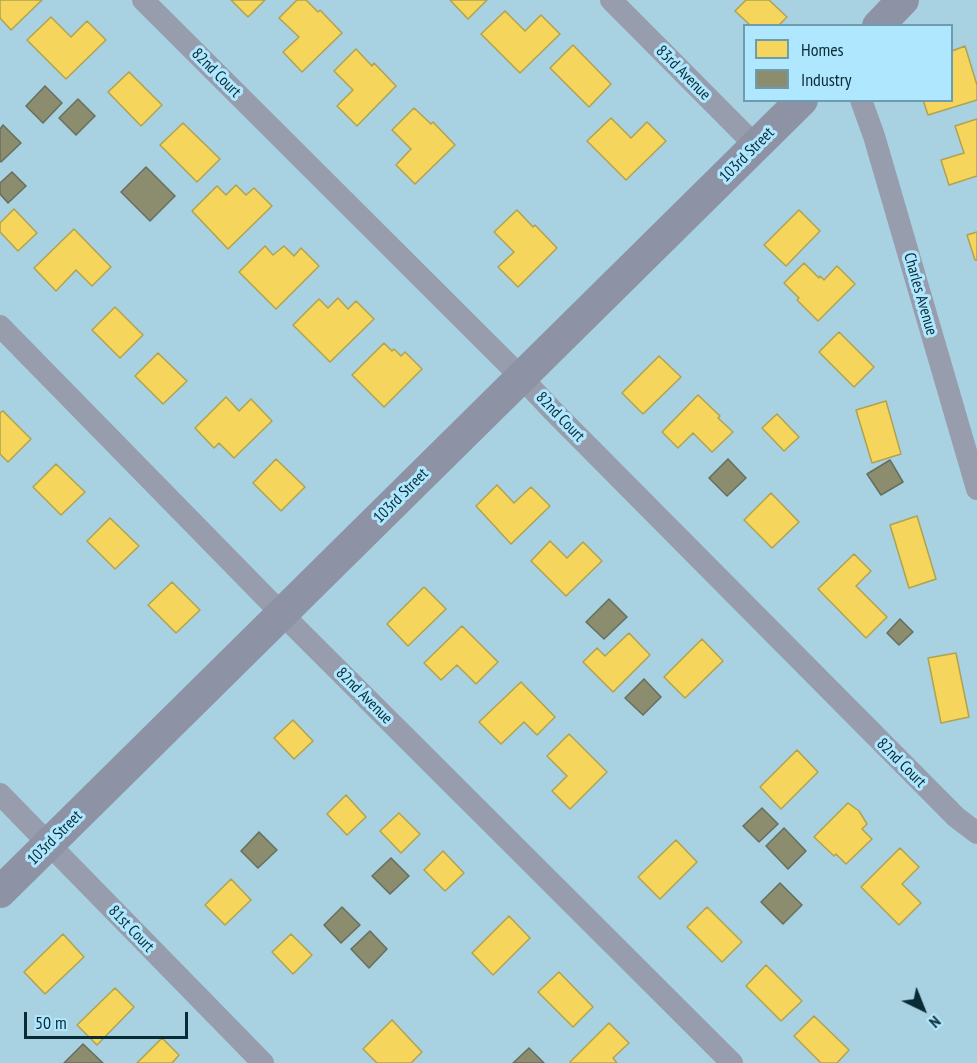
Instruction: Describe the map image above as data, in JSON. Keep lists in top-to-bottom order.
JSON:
{
  "streets": {
    "street": [
      "82nd Court",
      "83rd Avenue",
      "103rd Street",
      "Charles Avenue",
      "82nd Avenue",
      "81st Court"
    ]
  },
  "crossings": [
    ["82nd Court", "103rd Street"],
    ["83rd Avenue", "103rd Street"],
    ["103rd Street", "82nd Avenue"],
    ["103rd Street", "81st Court"]
  ],
  "legend": ["Homes", "Industry"],
  "scale_bar": "50 m",
  "north": "bottom right"
}
